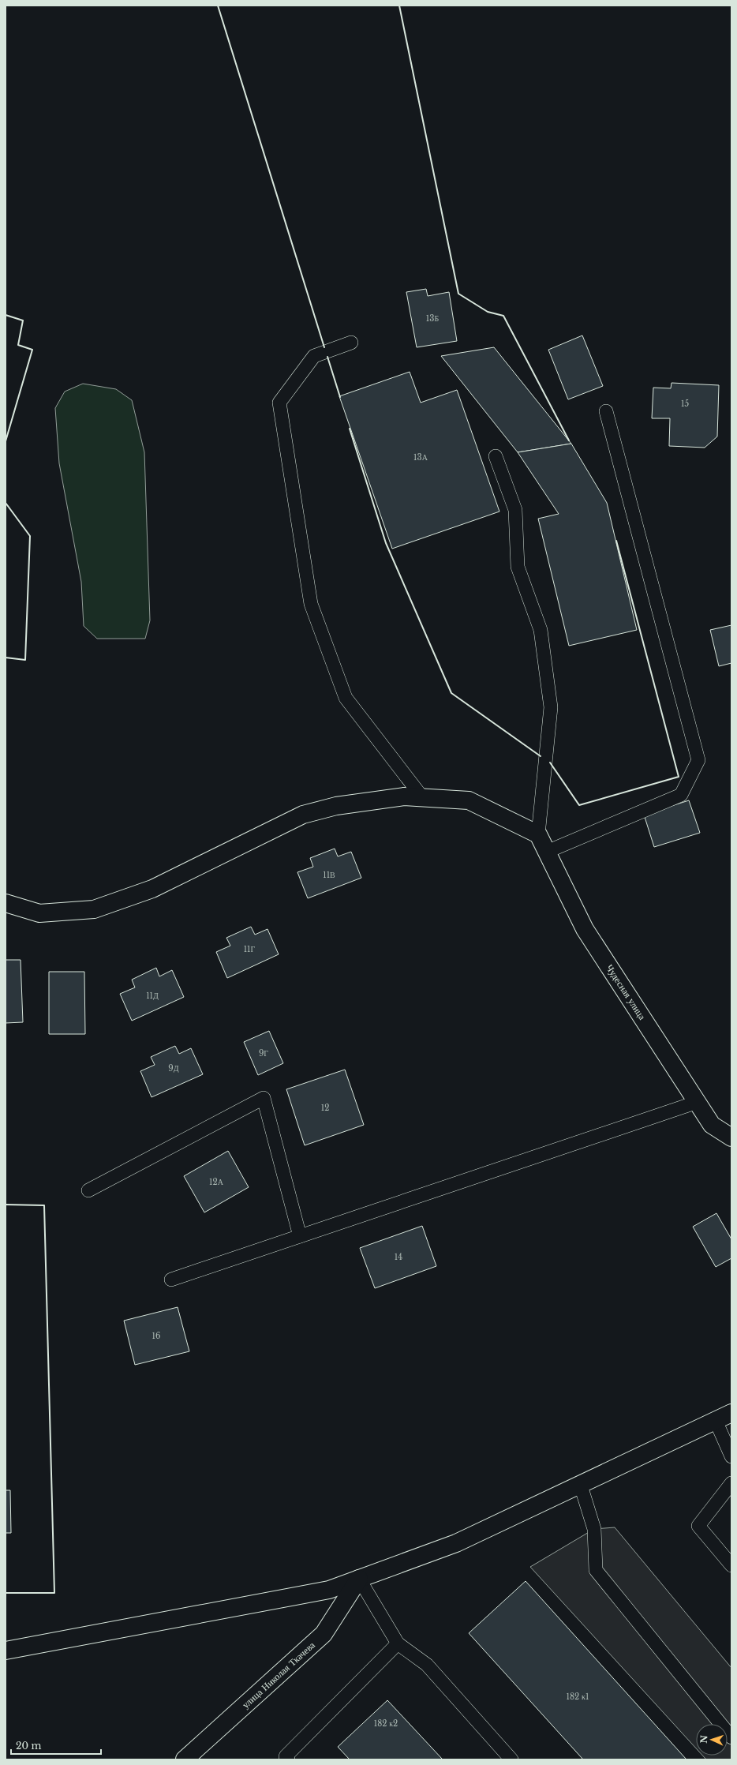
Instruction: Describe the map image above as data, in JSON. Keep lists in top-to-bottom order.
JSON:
{
  "streets": {
    "street": ["Чудесная улица", "улица Николая Ткачева"]
  },
  "house_numbers": [
    "13Б",
    "15",
    "13А",
    "11В",
    "11Г",
    "11Д",
    "9Г",
    "9Д",
    "12",
    "12А",
    "14",
    "16",
    "182 к1",
    "182 к2"
  ],
  "scale_bar": "20 m",
  "north": "left"
}
